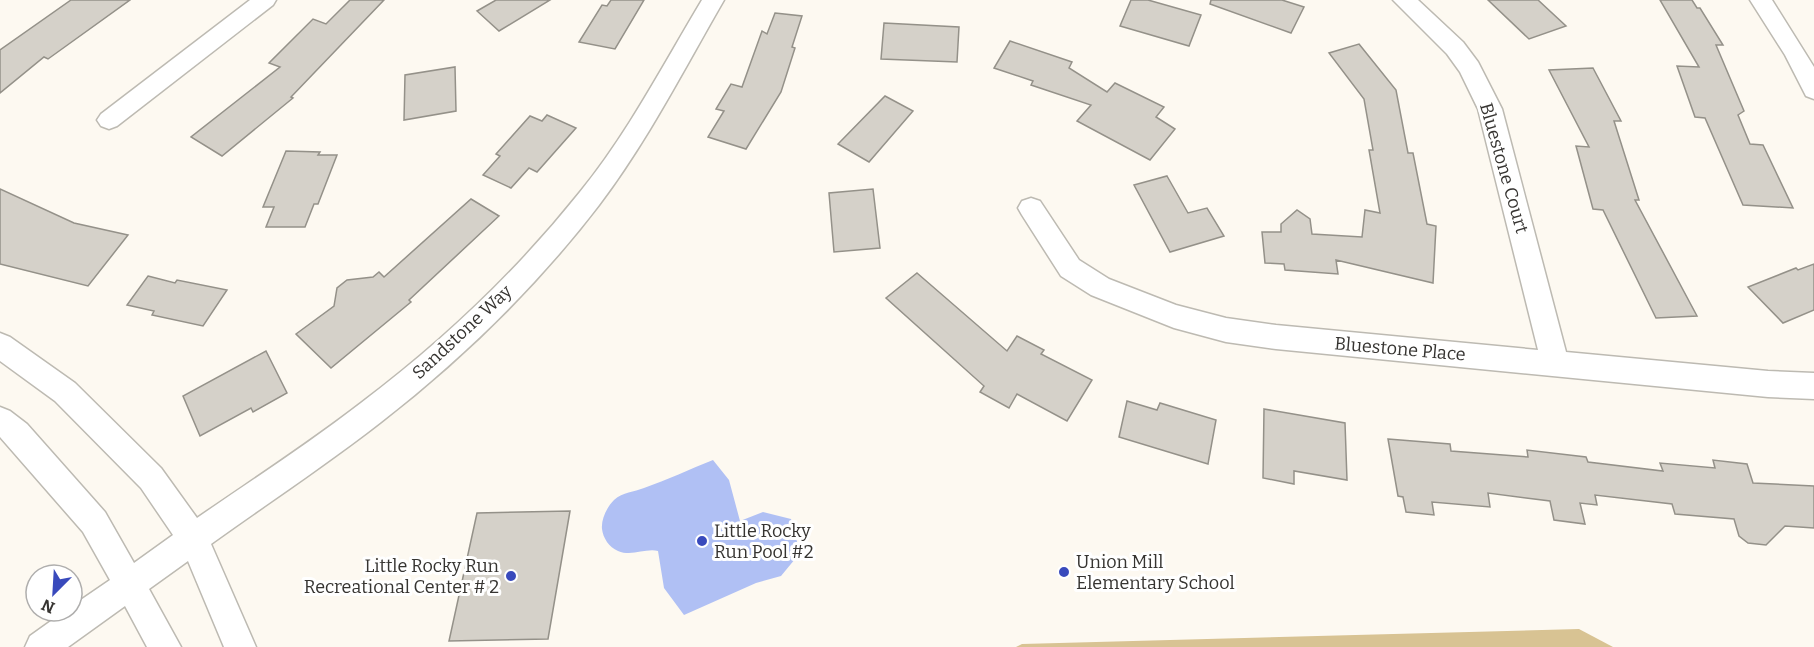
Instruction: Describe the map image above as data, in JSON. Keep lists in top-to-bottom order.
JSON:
{
  "streets": {
    "street": ["Bluestone Court", "Sandstone Way", "Bluestone Place"]
  },
  "crossings": [
    ["Bluestone Court", "Bluestone Place"]
  ],
  "places": ["Little Rocky Run Pool #2", "Union Mill Elementary School", "Little Rocky Run Recreational Center # 2"],
  "north": "bottom left"
}
